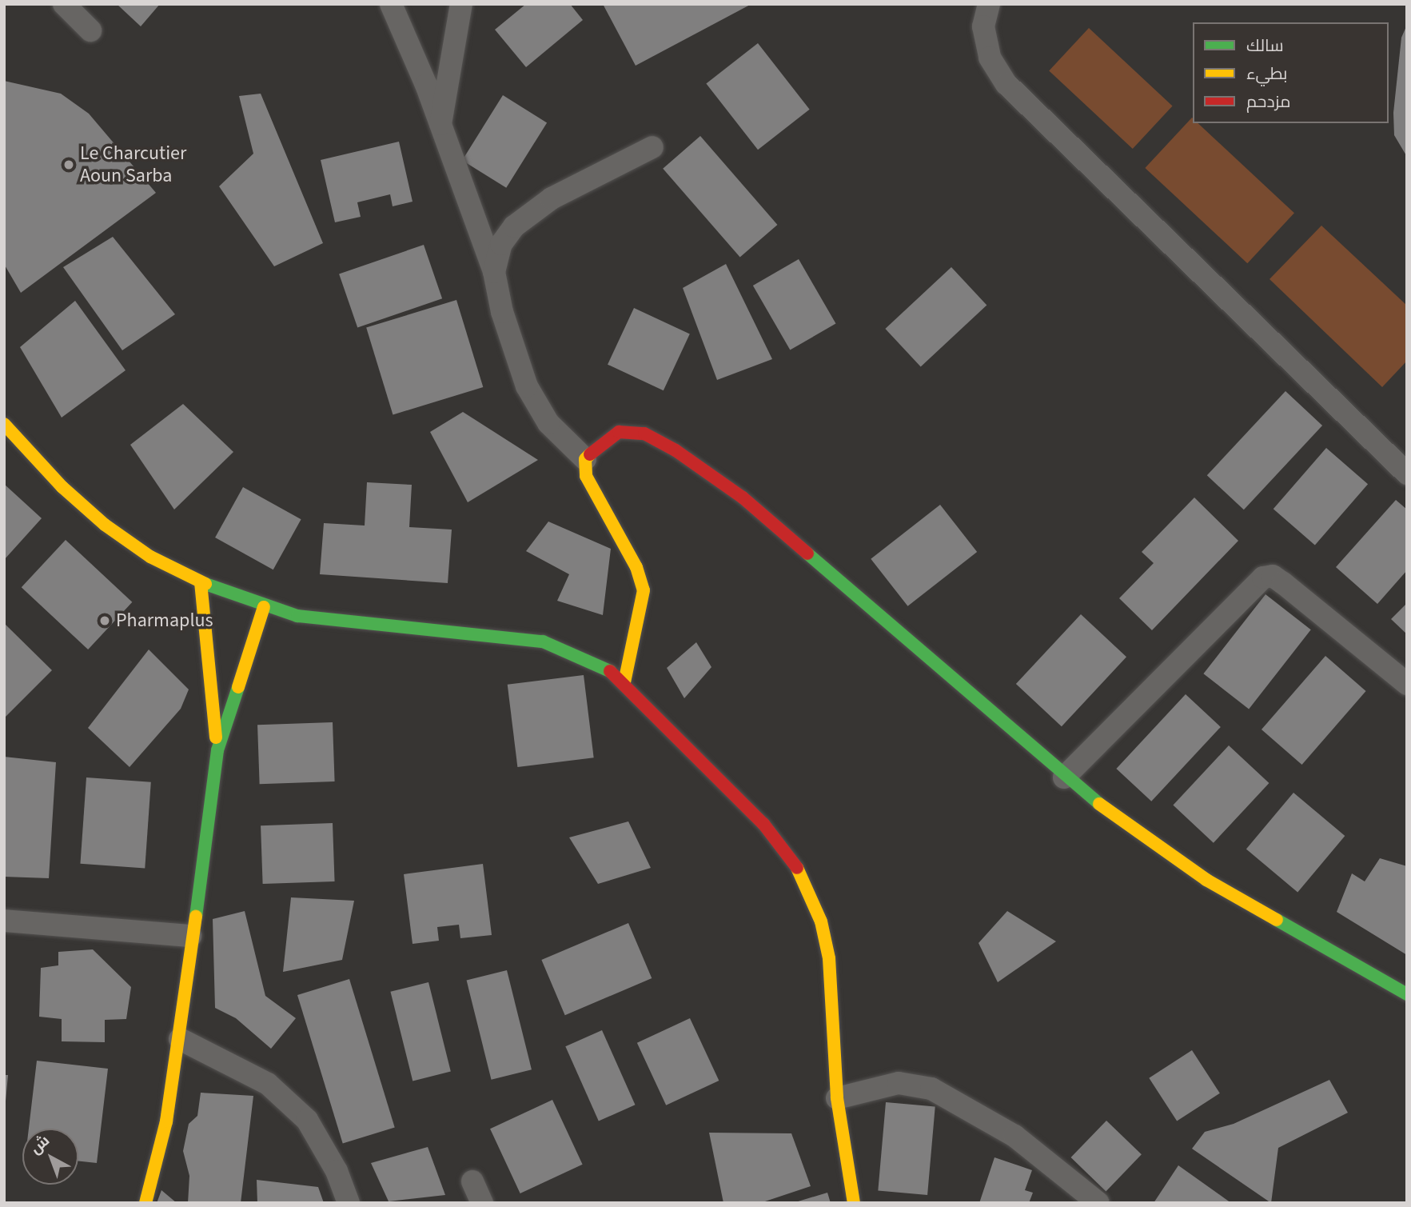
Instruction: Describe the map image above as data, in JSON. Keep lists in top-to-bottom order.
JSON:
{
  "places": ["Le Charcutier Aoun Sarba", "Pharmaplus"],
  "legend": ["سالك", "بطيء", "مزدحم"],
  "north": "top left"
}
